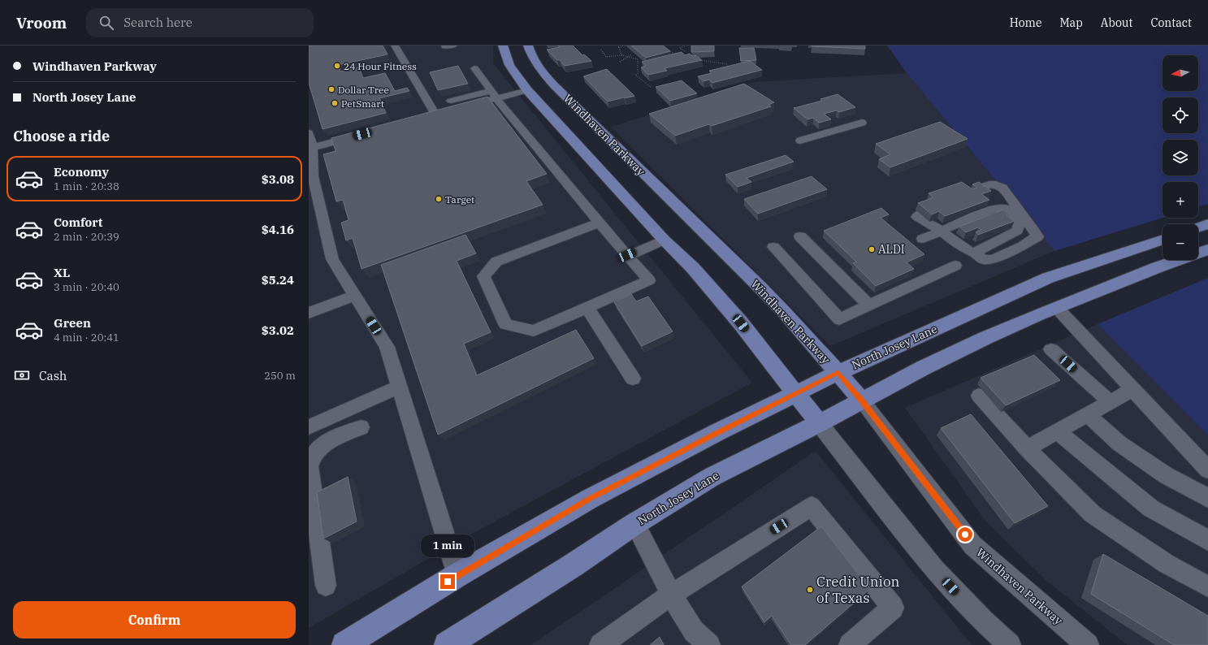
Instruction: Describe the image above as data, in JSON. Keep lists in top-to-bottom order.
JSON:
{
  "streets": {
    "main road": ["Windhaven Parkway", "North Josey Lane"]
  },
  "crossings": [
    ["Windhaven Parkway", "North Josey Lane"]
  ],
  "places": [
    "24 Hour Fitness",
    "Dollar Tree",
    "PetSmart",
    "Target",
    "ALDI",
    "Credit Union of Texas"
  ],
  "north": "left",
  "page": {
    "header": "Vroom",
    "search": "Search here",
    "nav": [
      "Home",
      "Map",
      "About",
      "Contact"
    ],
    "banner": ["Windhaven Parkway", "North Josey Lane"],
    "map_buttons": ["+", "−"],
    "heading": "Choose a ride",
    "list": [
      {
        "name": "Economy",
        "note": "1 min · 20:38",
        "value": "$3.08"
      },
      {
        "name": "Comfort",
        "note": "2 min · 20:39",
        "value": "$4.16"
      },
      {
        "name": "XL",
        "note": "3 min · 20:40",
        "value": "$5.24"
      },
      {
        "name": "Green",
        "note": "4 min · 20:41",
        "value": "$3.02"
      }
    ],
    "pay": ["Cash", "250 m"],
    "bubble": "1 min",
    "buttons": "Confirm"
  }
}
